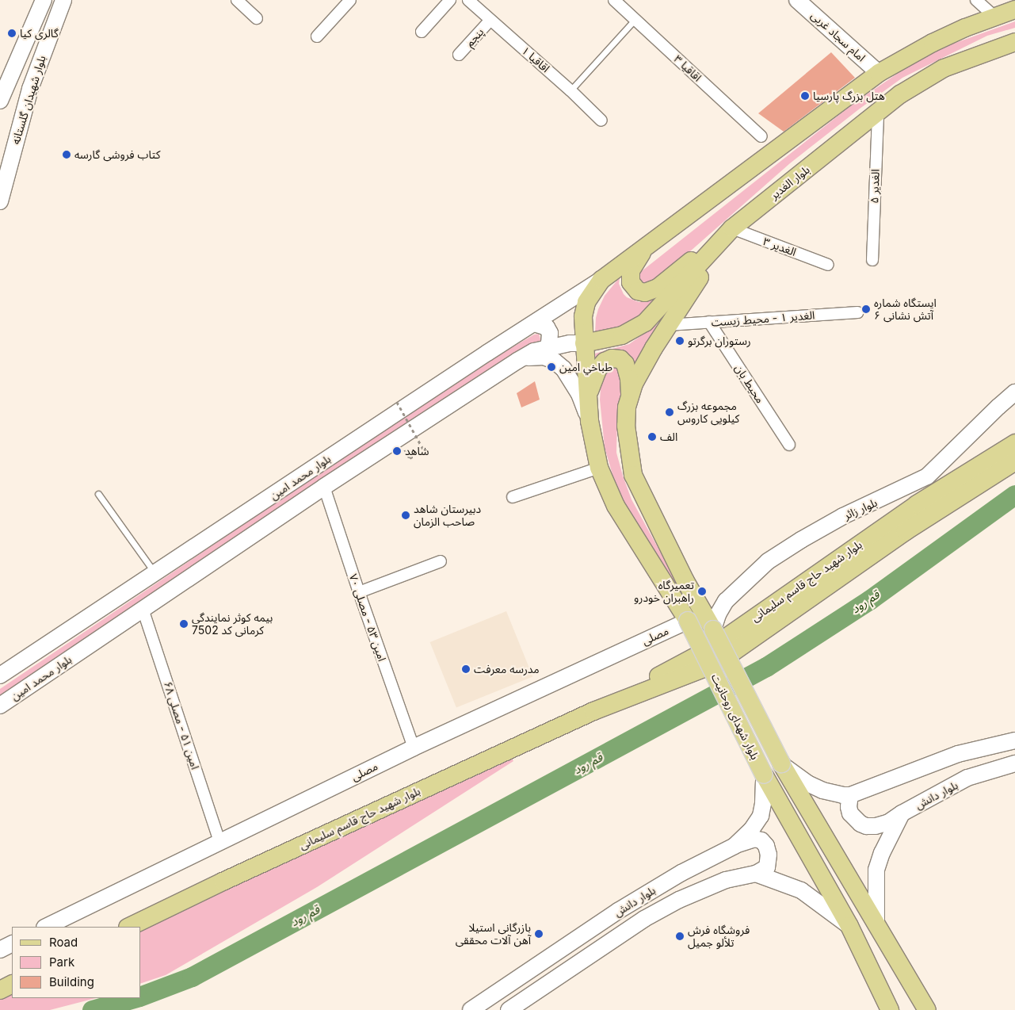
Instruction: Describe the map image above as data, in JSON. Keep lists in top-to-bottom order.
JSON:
{
  "streets": {
    "main road": [
      "امام سجاد غربی",
      "بلوار شهیدان گلستانه",
      "بلوار الغدیر",
      "بلوار محمد امین",
      "بلوار زائر",
      "بلوار شهید حاج قاسم سلیمانی",
      "مصلی",
      "بلوار شهدای روحانیت",
      "بلوار دانش"
    ],
    "street": [
      "پنجم",
      "اقاقیا ۱",
      "اقاقیا ۳",
      "الغدیر ۵",
      "الغدیر ۳",
      "الغدیر ۱ - محیط زیست",
      "محیط بان",
      "امین ۵۳ - مصلی ۷۰",
      "امین ۵۱ - مصلی ۶۸"
    ]
  },
  "crossings": [
    ["پنجم", "اقاقیا ۱"],
    ["بلوار الغدیر", "الغدیر ۵"],
    ["بلوار الغدیر", "الغدیر ۳"],
    ["بلوار الغدیر", "بلوار محمد امین"],
    ["بلوار الغدیر", "بلوار شهدای روحانیت"],
    ["الغدیر ۱ - محیط زیست", "محیط بان"],
    ["بلوار محمد امین", "امین ۵۳ - مصلی ۷۰"],
    ["بلوار محمد امین", "بلوار شهدای روحانیت"],
    ["بلوار محمد امین", "امین ۵۱ - مصلی ۶۸"],
    ["بلوار زائر", "بلوار شهدای روحانیت"],
    ["امین ۵۳ - مصلی ۷۰", "مصلی"],
    ["مصلی", "بلوار شهدای روحانیت"],
    ["مصلی", "امین ۵۱ - مصلی ۶۸"],
    ["بلوار شهدای روحانیت", "بلوار دانش"]
  ],
  "water": ["قم رود"],
  "places": [
    "گالری کیا",
    "هتل بزرگ پارسیا",
    "کتاب فروشی گارسه",
    "ایستگاه شماره ۶ آتش نشانی",
    "رستوران برگرتو",
    "طباخي امين",
    "مجموعه بزرگ کیلویی کاروس",
    "الف",
    "شاهد",
    "دبیرستان شاهد صاحب الزمان",
    "تعمیرگاه راهبران خودرو",
    "بیمه کوثر نمایندگی کرمانی کد 7502",
    "مدرسه معرفت",
    "بازرگانی استیلا آهن آلات محققی",
    "فروشگاه فرش تلألو جمیل"
  ],
  "legend": ["Road", "Park", "Building"]
}
